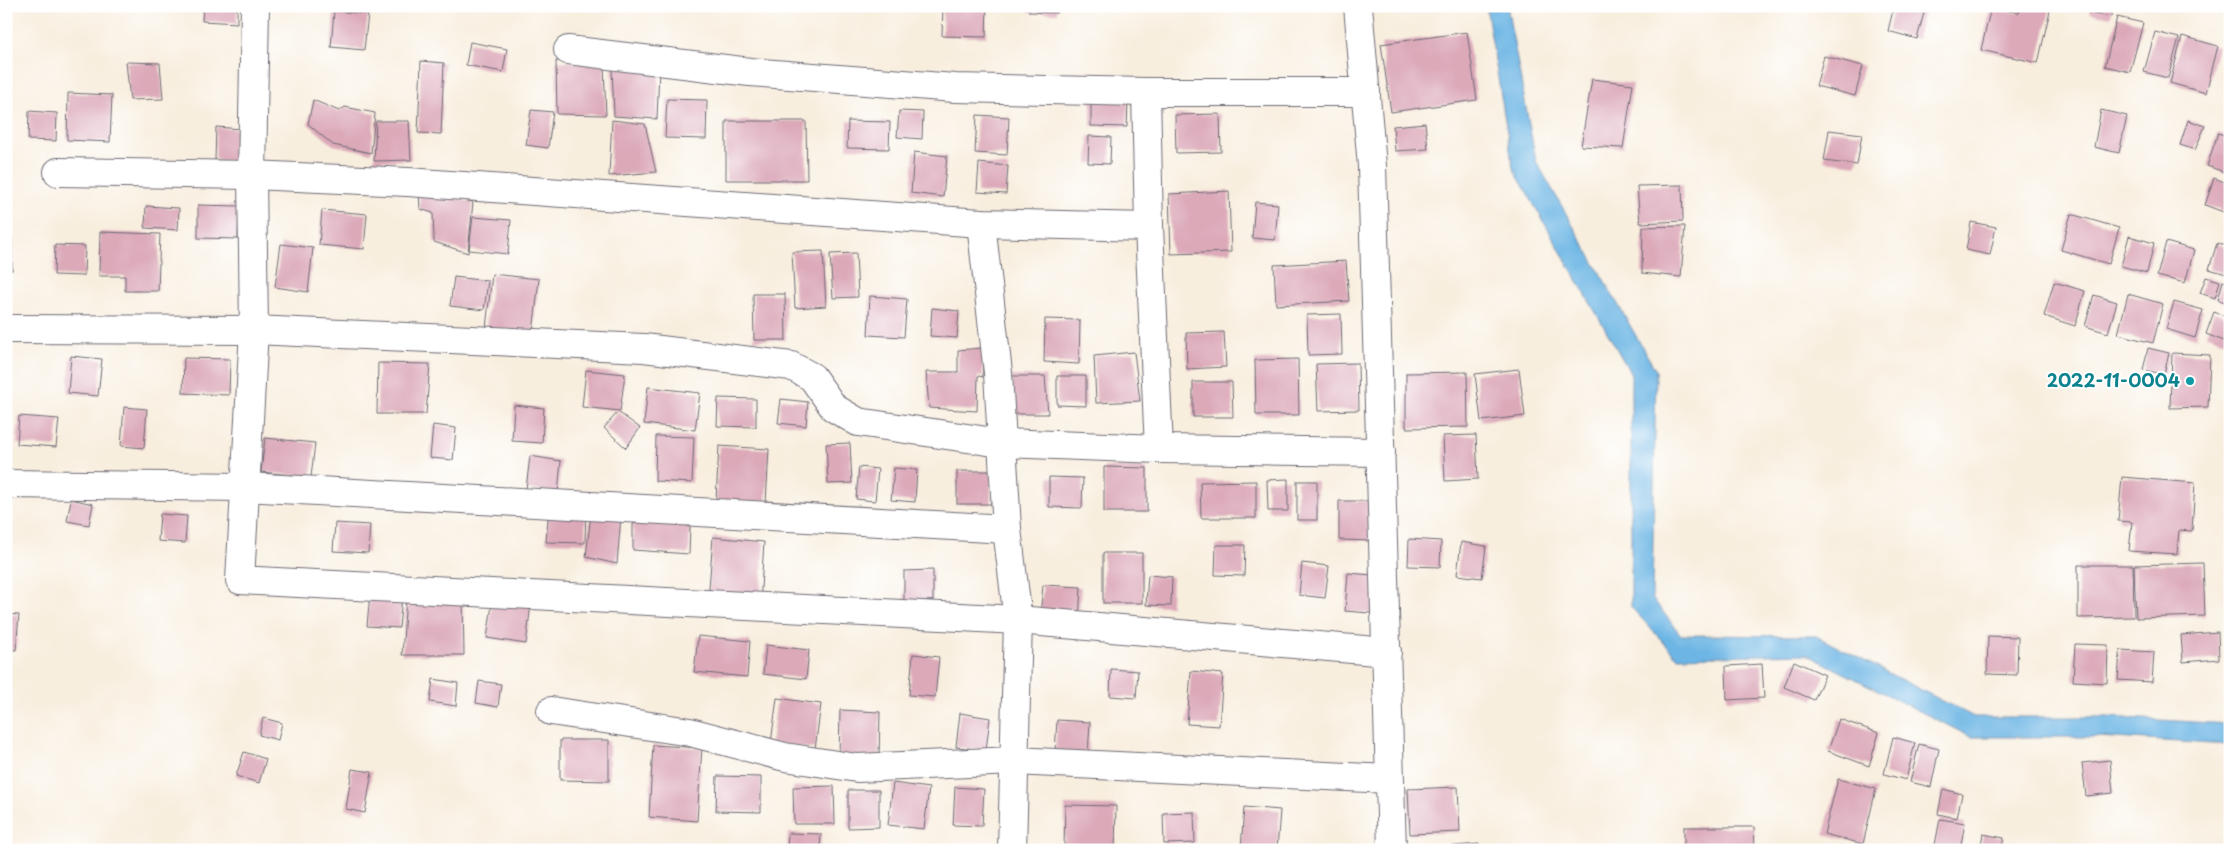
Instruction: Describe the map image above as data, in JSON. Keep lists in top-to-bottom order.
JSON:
{
  "places": ["2022-11-0004"]
}
